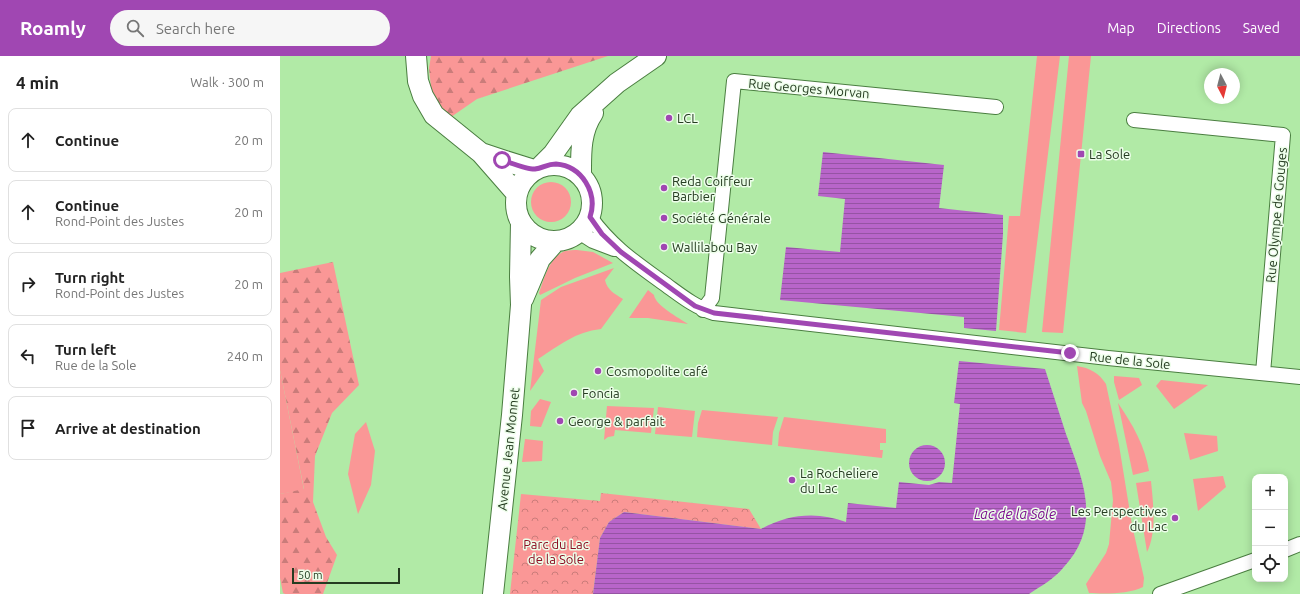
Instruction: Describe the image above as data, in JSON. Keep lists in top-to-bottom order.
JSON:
{
  "streets": {
    "street": [
      "Rue Georges Morvan",
      "Rue Olympe de Gouges",
      "Rue de la Sole",
      "Avenue Jean Monnet"
    ]
  },
  "crossings": [
    ["Rue Georges Morvan", "Rue de la Sole"],
    ["Rue Olympe de Gouges", "Rue de la Sole"],
    ["Rue de la Sole", "Avenue Jean Monnet"]
  ],
  "water": ["Lac de la Sole"],
  "parks": ["Parc du Lac de la Sole"],
  "places": {
    "other": [
      "LCL",
      "Reda Coiffeur Barbier",
      "Société Générale",
      "Wallilabou Bay",
      "Cosmopolite café",
      "Foncia",
      "George & parfait",
      "La Rocheliere du Lac",
      "Les Perspectives du Lac"
    ],
    "transit": ["La Sole"]
  },
  "scale_bar": "50 m",
  "north": "bottom",
  "page": {
    "header": "Roamly",
    "search": "Search here",
    "nav": ["Map", "Directions", "Saved"],
    "heading": ["4 min", "Walk · 300 m"],
    "list": [
      ["Continue", "20 m"],
      ["Continue", "Rond-Point des Justes", "20 m"],
      ["Turn right", "Rond-Point des Justes", "20 m"],
      ["Turn left", "Rue de la Sole", "240 m"],
      "Arrive at destination"
    ],
    "map_buttons": ["+", "−"],
    "scale": "50 m"
  }
}
